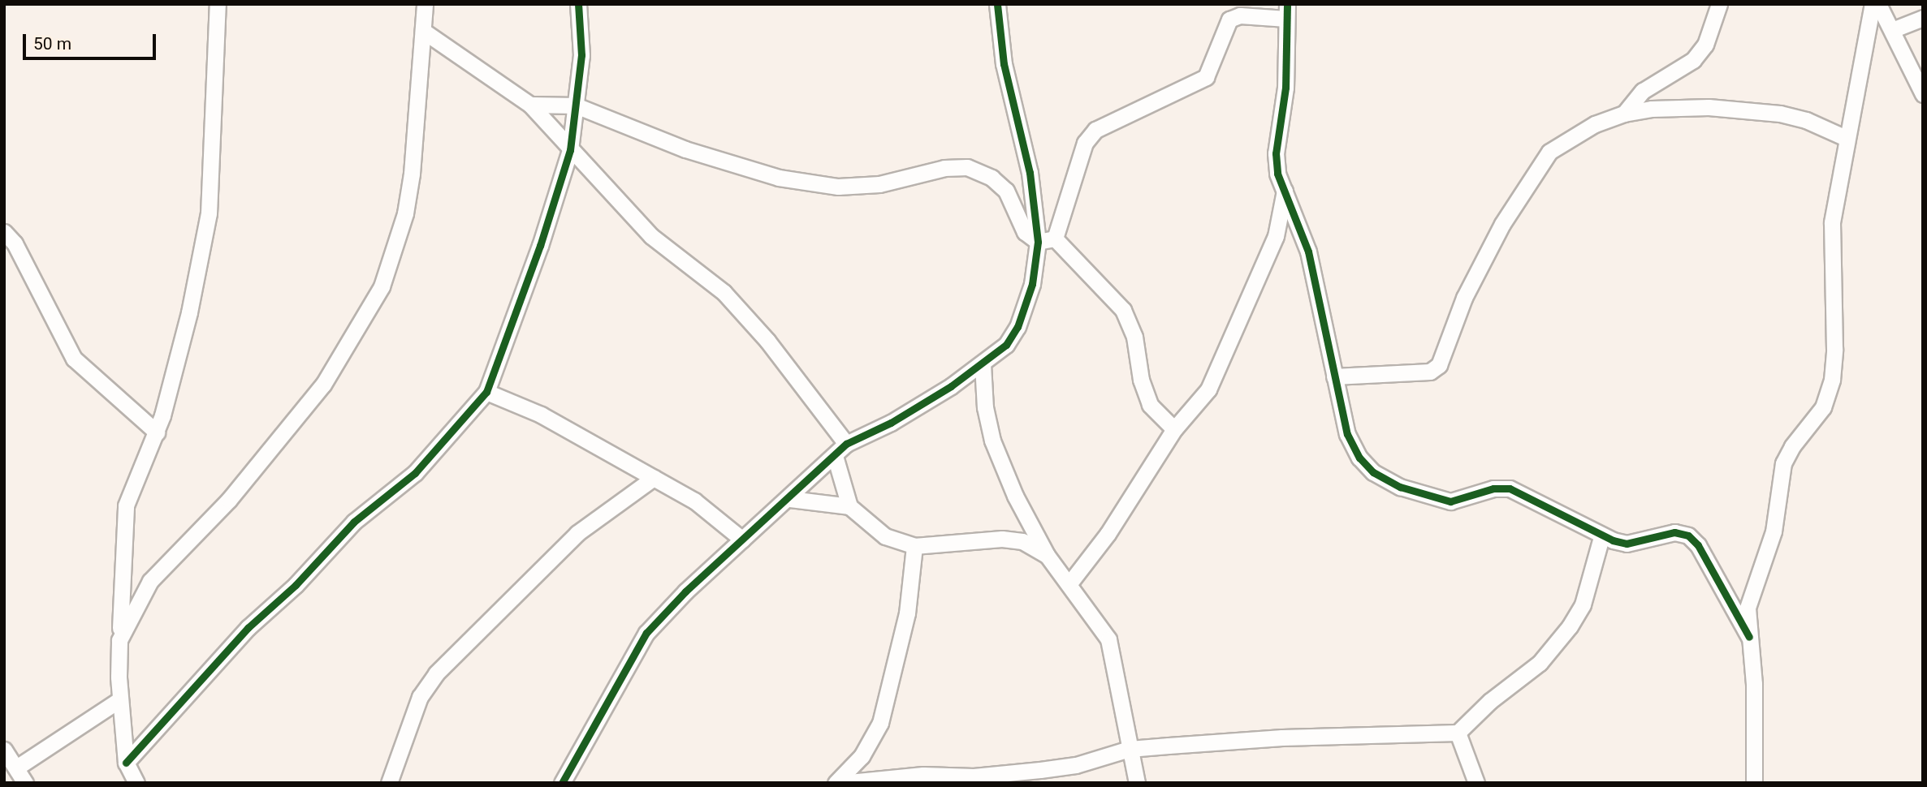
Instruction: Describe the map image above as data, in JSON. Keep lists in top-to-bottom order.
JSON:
{
  "scale_bar": "50 m"
}
